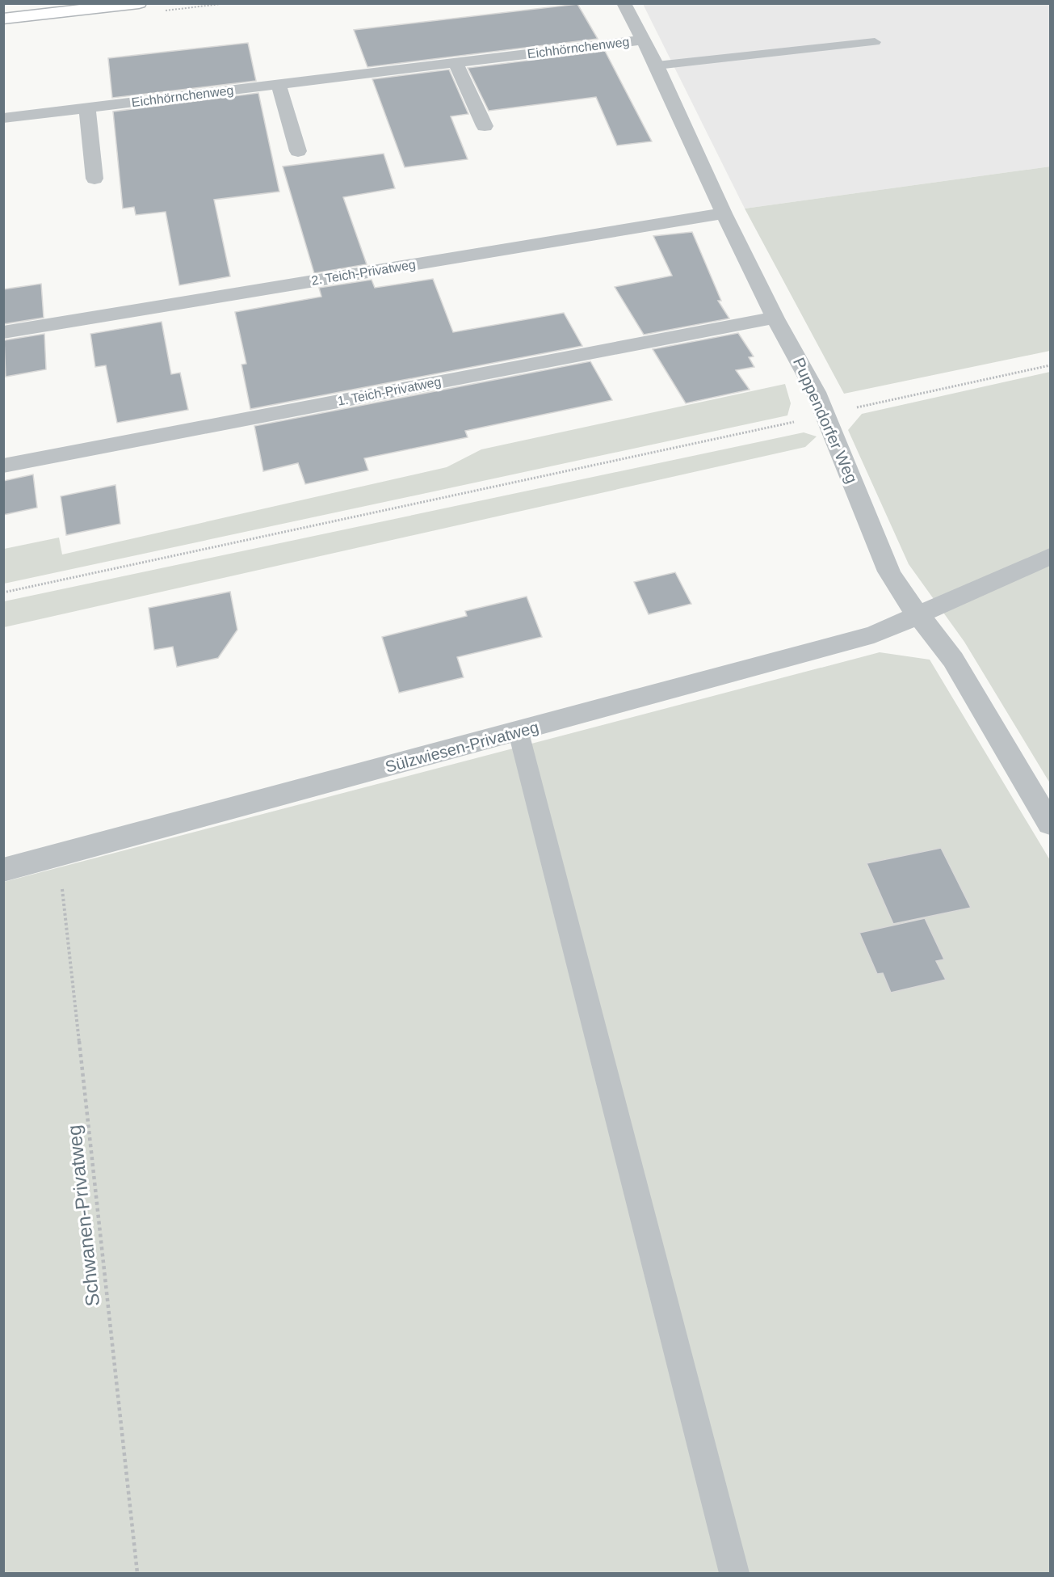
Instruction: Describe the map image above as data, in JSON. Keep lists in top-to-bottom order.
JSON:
{
  "streets": {
    "street": [
      "Eichhörnchenweg",
      "2. Teich-Privatweg",
      "1. Teich-Privatweg",
      "Puppendorfer Weg",
      "Sülzwiesen-Privatweg"
    ],
    "path": ["Schwanen-Privatweg"]
  },
  "crossings": [
    ["Eichhörnchenweg", "Puppendorfer Weg"],
    ["2. Teich-Privatweg", "Puppendorfer Weg"],
    ["1. Teich-Privatweg", "Puppendorfer Weg"],
    ["Puppendorfer Weg", "Sülzwiesen-Privatweg"],
    ["Sülzwiesen-Privatweg", "Schwanen-Privatweg"]
  ]
}
